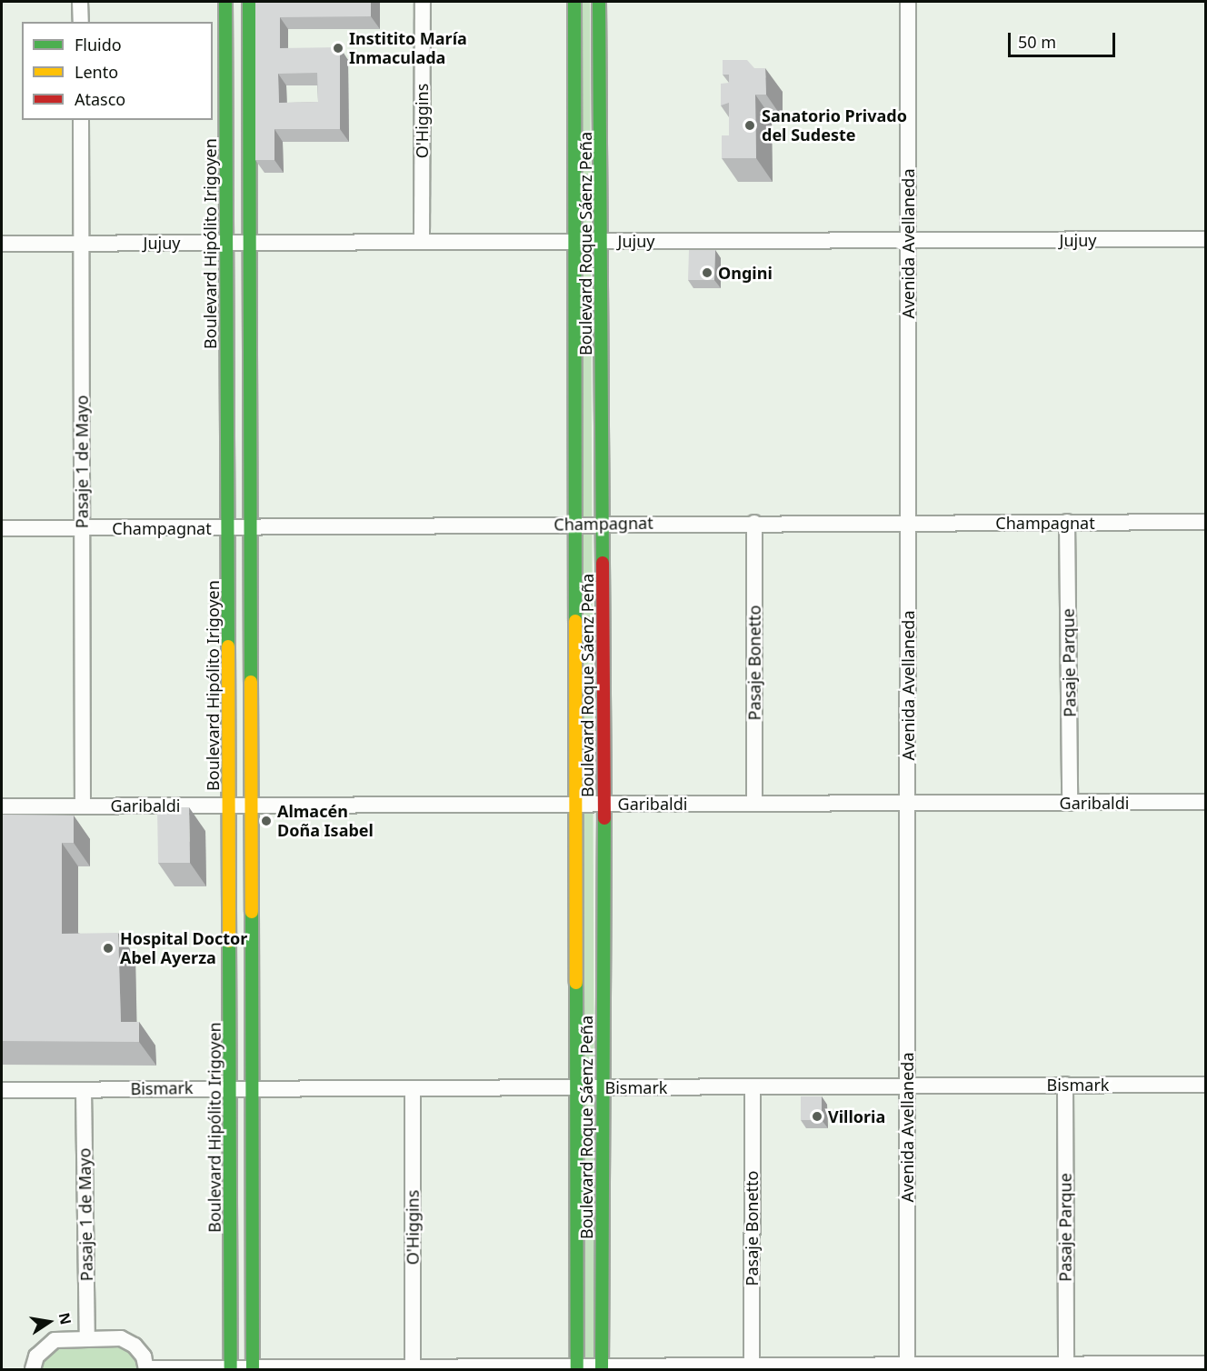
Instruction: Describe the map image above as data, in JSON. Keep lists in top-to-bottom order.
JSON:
{
  "streets": {
    "street": [
      "O'Higgins",
      "Jujuy",
      "Boulevard Hipólito Irigoyen",
      "Boulevard Roque Sáenz Peña",
      "Avenida Avellaneda",
      "Pasaje 1 de Mayo",
      "Champagnat",
      "Pasaje Bonetto",
      "Pasaje Parque",
      "Garibaldi",
      "Bismark"
    ]
  },
  "crossings": [
    ["O'Higgins", "Jujuy"],
    ["O'Higgins", "Bismark"],
    ["Jujuy", "Boulevard Hipólito Irigoyen"],
    ["Jujuy", "Boulevard Roque Sáenz Peña"],
    ["Jujuy", "Avenida Avellaneda"],
    ["Jujuy", "Pasaje 1 de Mayo"],
    ["Boulevard Hipólito Irigoyen", "Champagnat"],
    ["Boulevard Hipólito Irigoyen", "Garibaldi"],
    ["Boulevard Hipólito Irigoyen", "Bismark"],
    ["Boulevard Roque Sáenz Peña", "Champagnat"],
    ["Boulevard Roque Sáenz Peña", "Garibaldi"],
    ["Boulevard Roque Sáenz Peña", "Bismark"],
    ["Avenida Avellaneda", "Champagnat"],
    ["Avenida Avellaneda", "Garibaldi"],
    ["Avenida Avellaneda", "Bismark"],
    ["Pasaje 1 de Mayo", "Champagnat"],
    ["Pasaje 1 de Mayo", "Garibaldi"],
    ["Pasaje 1 de Mayo", "Bismark"],
    ["Champagnat", "Pasaje Bonetto"],
    ["Champagnat", "Pasaje Parque"],
    ["Pasaje Bonetto", "Garibaldi"],
    ["Pasaje Bonetto", "Bismark"],
    ["Pasaje Parque", "Garibaldi"],
    ["Pasaje Parque", "Bismark"]
  ],
  "places": [
    "Institito María Inmaculada",
    "Sanatorio Privado del Sudeste",
    "Ongini",
    "Almacén Doña Isabel",
    "Hospital Doctor Abel Ayerza",
    "Villoria"
  ],
  "legend": ["Fluido", "Lento", "Atasco"],
  "scale_bar": "50 m",
  "north": "right"
}
